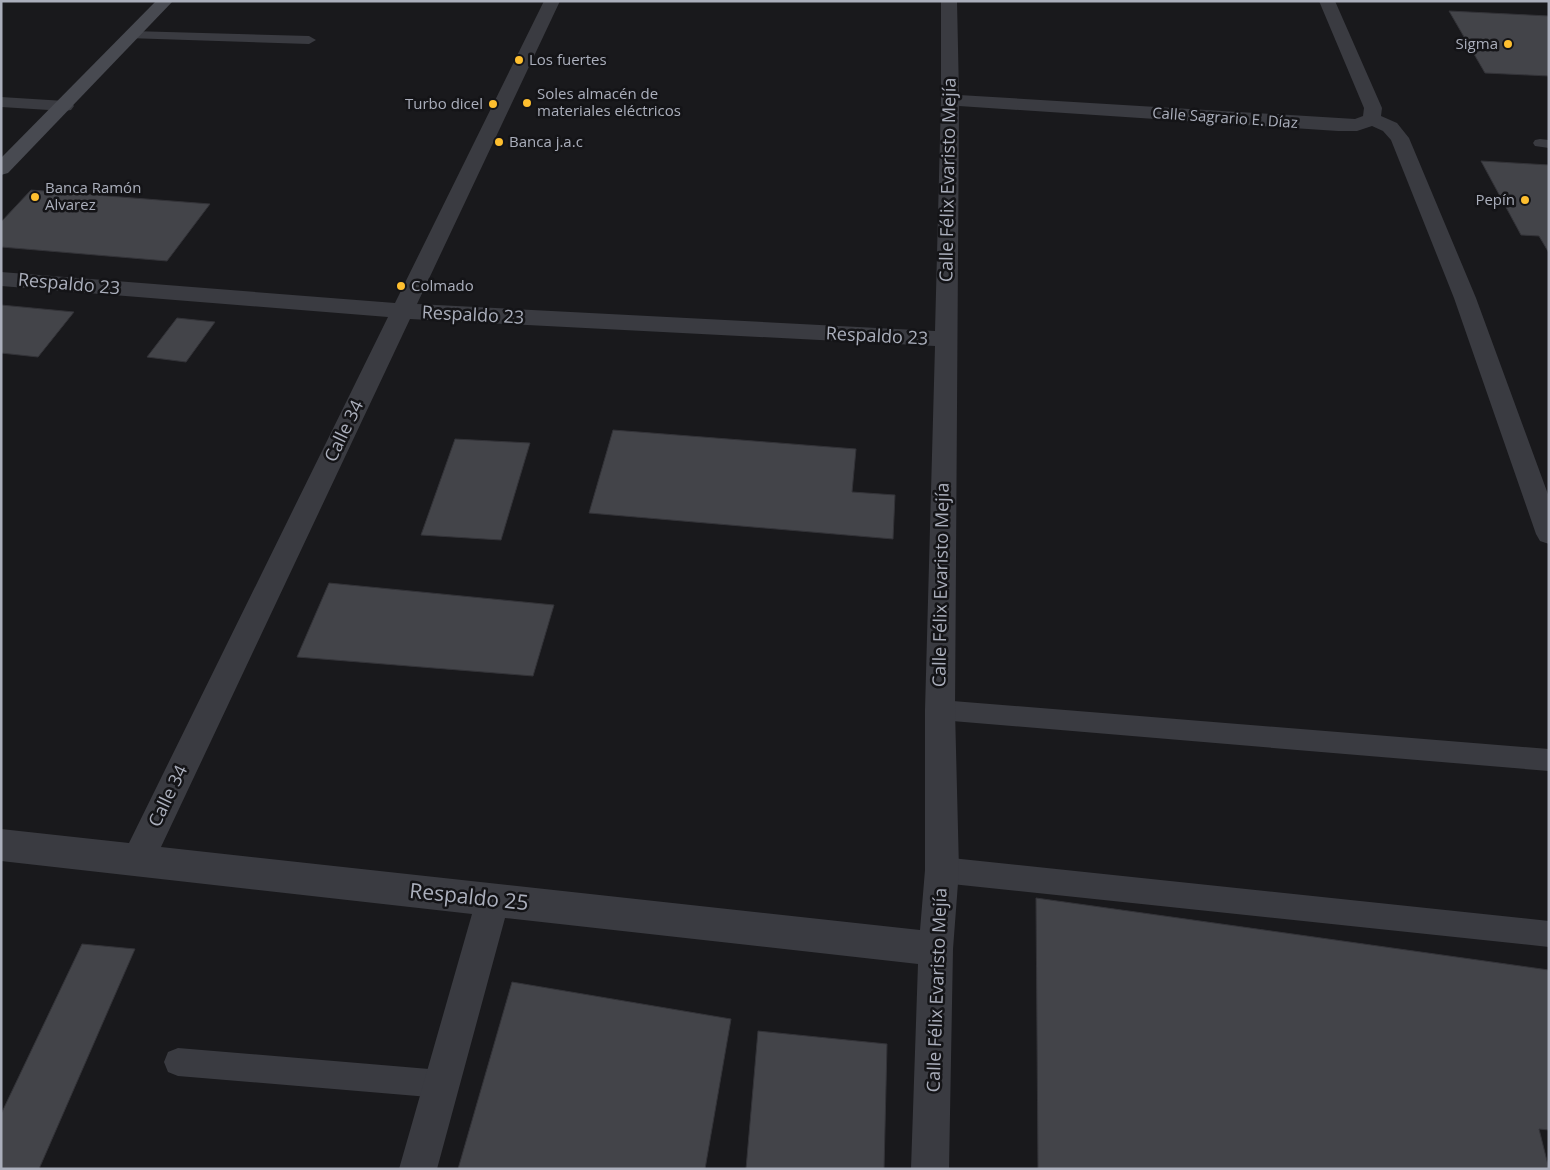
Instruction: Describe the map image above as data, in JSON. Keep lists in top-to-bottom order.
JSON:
{
  "streets": {
    "street": [
      "Calle Sagrario E. Díaz",
      "Calle Félix Evaristo Mejía",
      "Respaldo 23",
      "Calle 34",
      "Respaldo 25"
    ]
  },
  "crossings": [
    ["Calle Sagrario E. Díaz", "Calle Félix Evaristo Mejía"],
    ["Calle Félix Evaristo Mejía", "Respaldo 23"],
    ["Calle Félix Evaristo Mejía", "Respaldo 25"],
    ["Respaldo 23", "Calle 34"],
    ["Calle 34", "Respaldo 25"]
  ],
  "places": [
    "Sigma",
    "Los fuertes",
    "Soles almacén de materiales eléctricos",
    "Turbo dicel",
    "Banca j.a.c",
    "Banca Ramón Alvarez",
    "Pepín",
    "Colmado"
  ]
}
